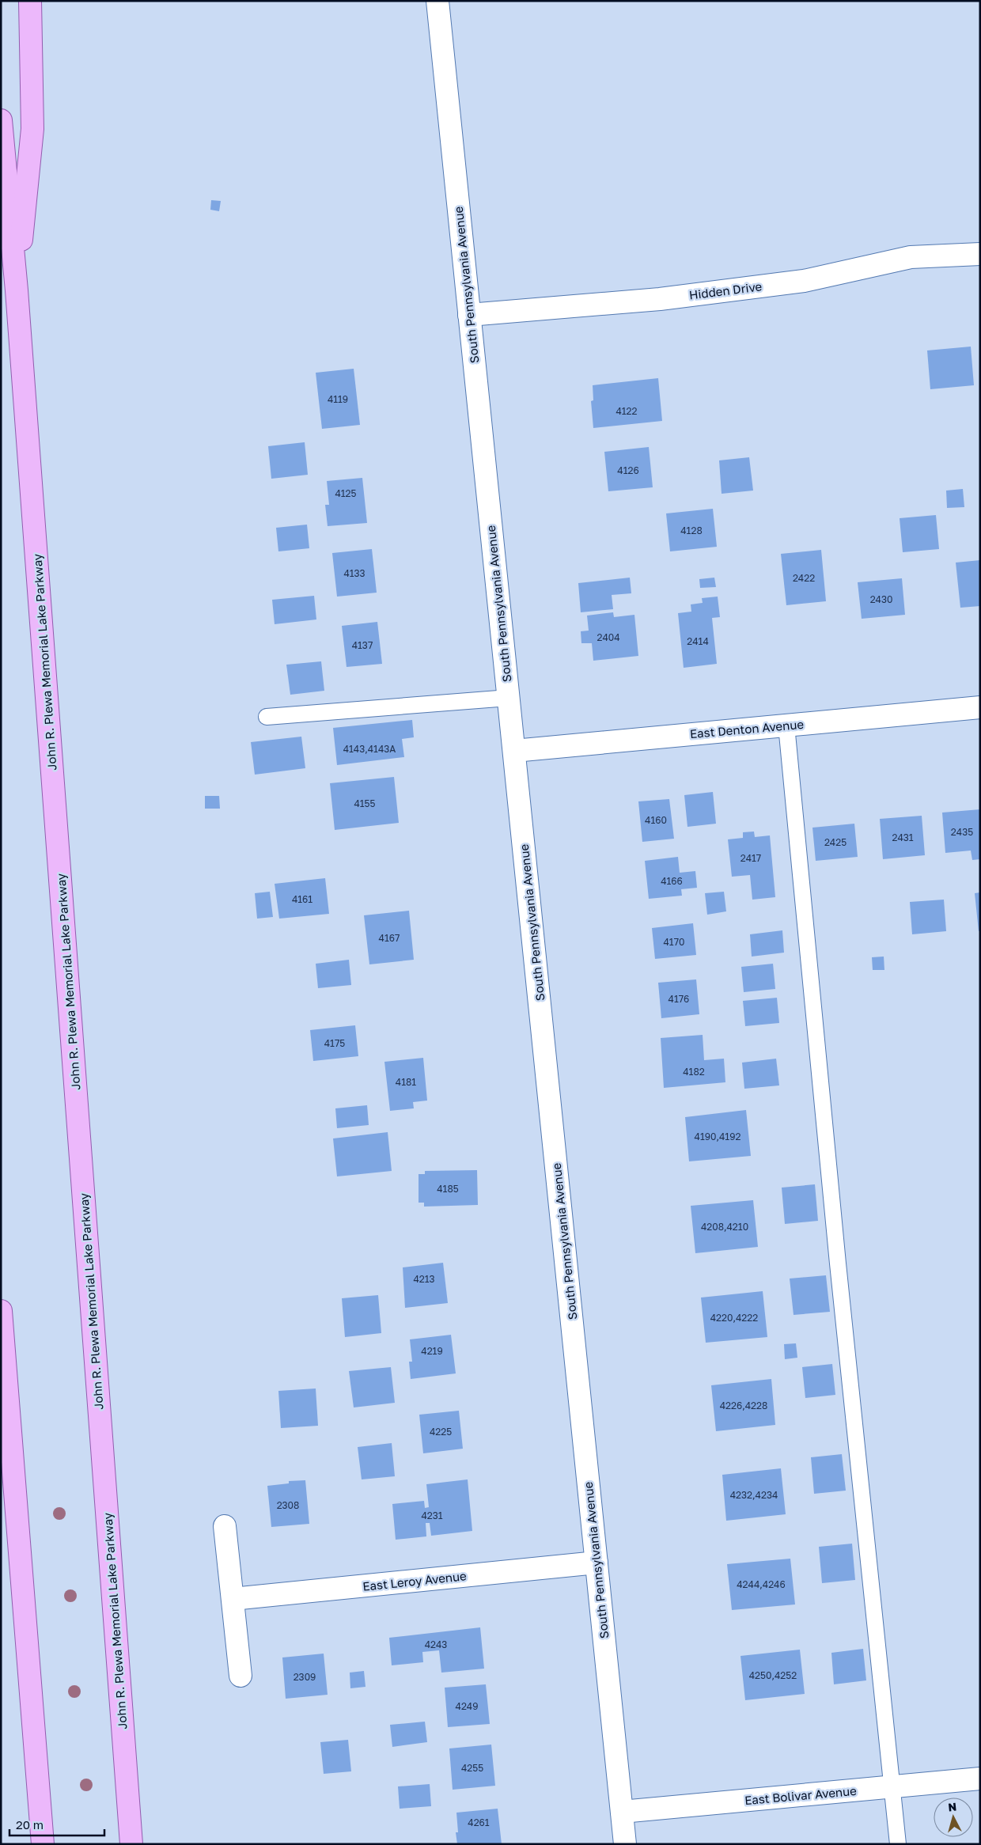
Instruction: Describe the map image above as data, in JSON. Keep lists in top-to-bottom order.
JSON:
{
  "streets": {
    "main road": ["John R. Plewa Memorial Lake Parkway"],
    "street": [
      "South Pennsylvania Avenue",
      "Hidden Drive",
      "East Denton Avenue",
      "East Leroy Avenue",
      "East Bolivar Avenue"
    ]
  },
  "crossings": [
    ["South Pennsylvania Avenue", "Hidden Drive"],
    ["South Pennsylvania Avenue", "East Denton Avenue"],
    ["South Pennsylvania Avenue", "East Leroy Avenue"],
    ["South Pennsylvania Avenue", "East Bolivar Avenue"]
  ],
  "house_numbers": [
    "4119",
    "4122",
    "4126",
    "4125",
    "4128",
    "4133",
    "2422",
    "2430",
    "2404",
    "2414",
    "4137",
    "4143,4143A",
    "4155",
    "4160",
    "2435",
    "2431",
    "2425",
    "2417",
    "4166",
    "4161",
    "4167",
    "4170",
    "4176",
    "4175",
    "4182",
    "4181",
    "4190,4192",
    "4185",
    "4208,4210",
    "4213",
    "4220,4222",
    "4219",
    "4226,4228",
    "4225",
    "4232,4234",
    "2308",
    "4231",
    "4244,4246",
    "4243",
    "4250,4252",
    "2309",
    "4249",
    "4255",
    "4261"
  ],
  "scale_bar": "20 m",
  "north": "top"
}
